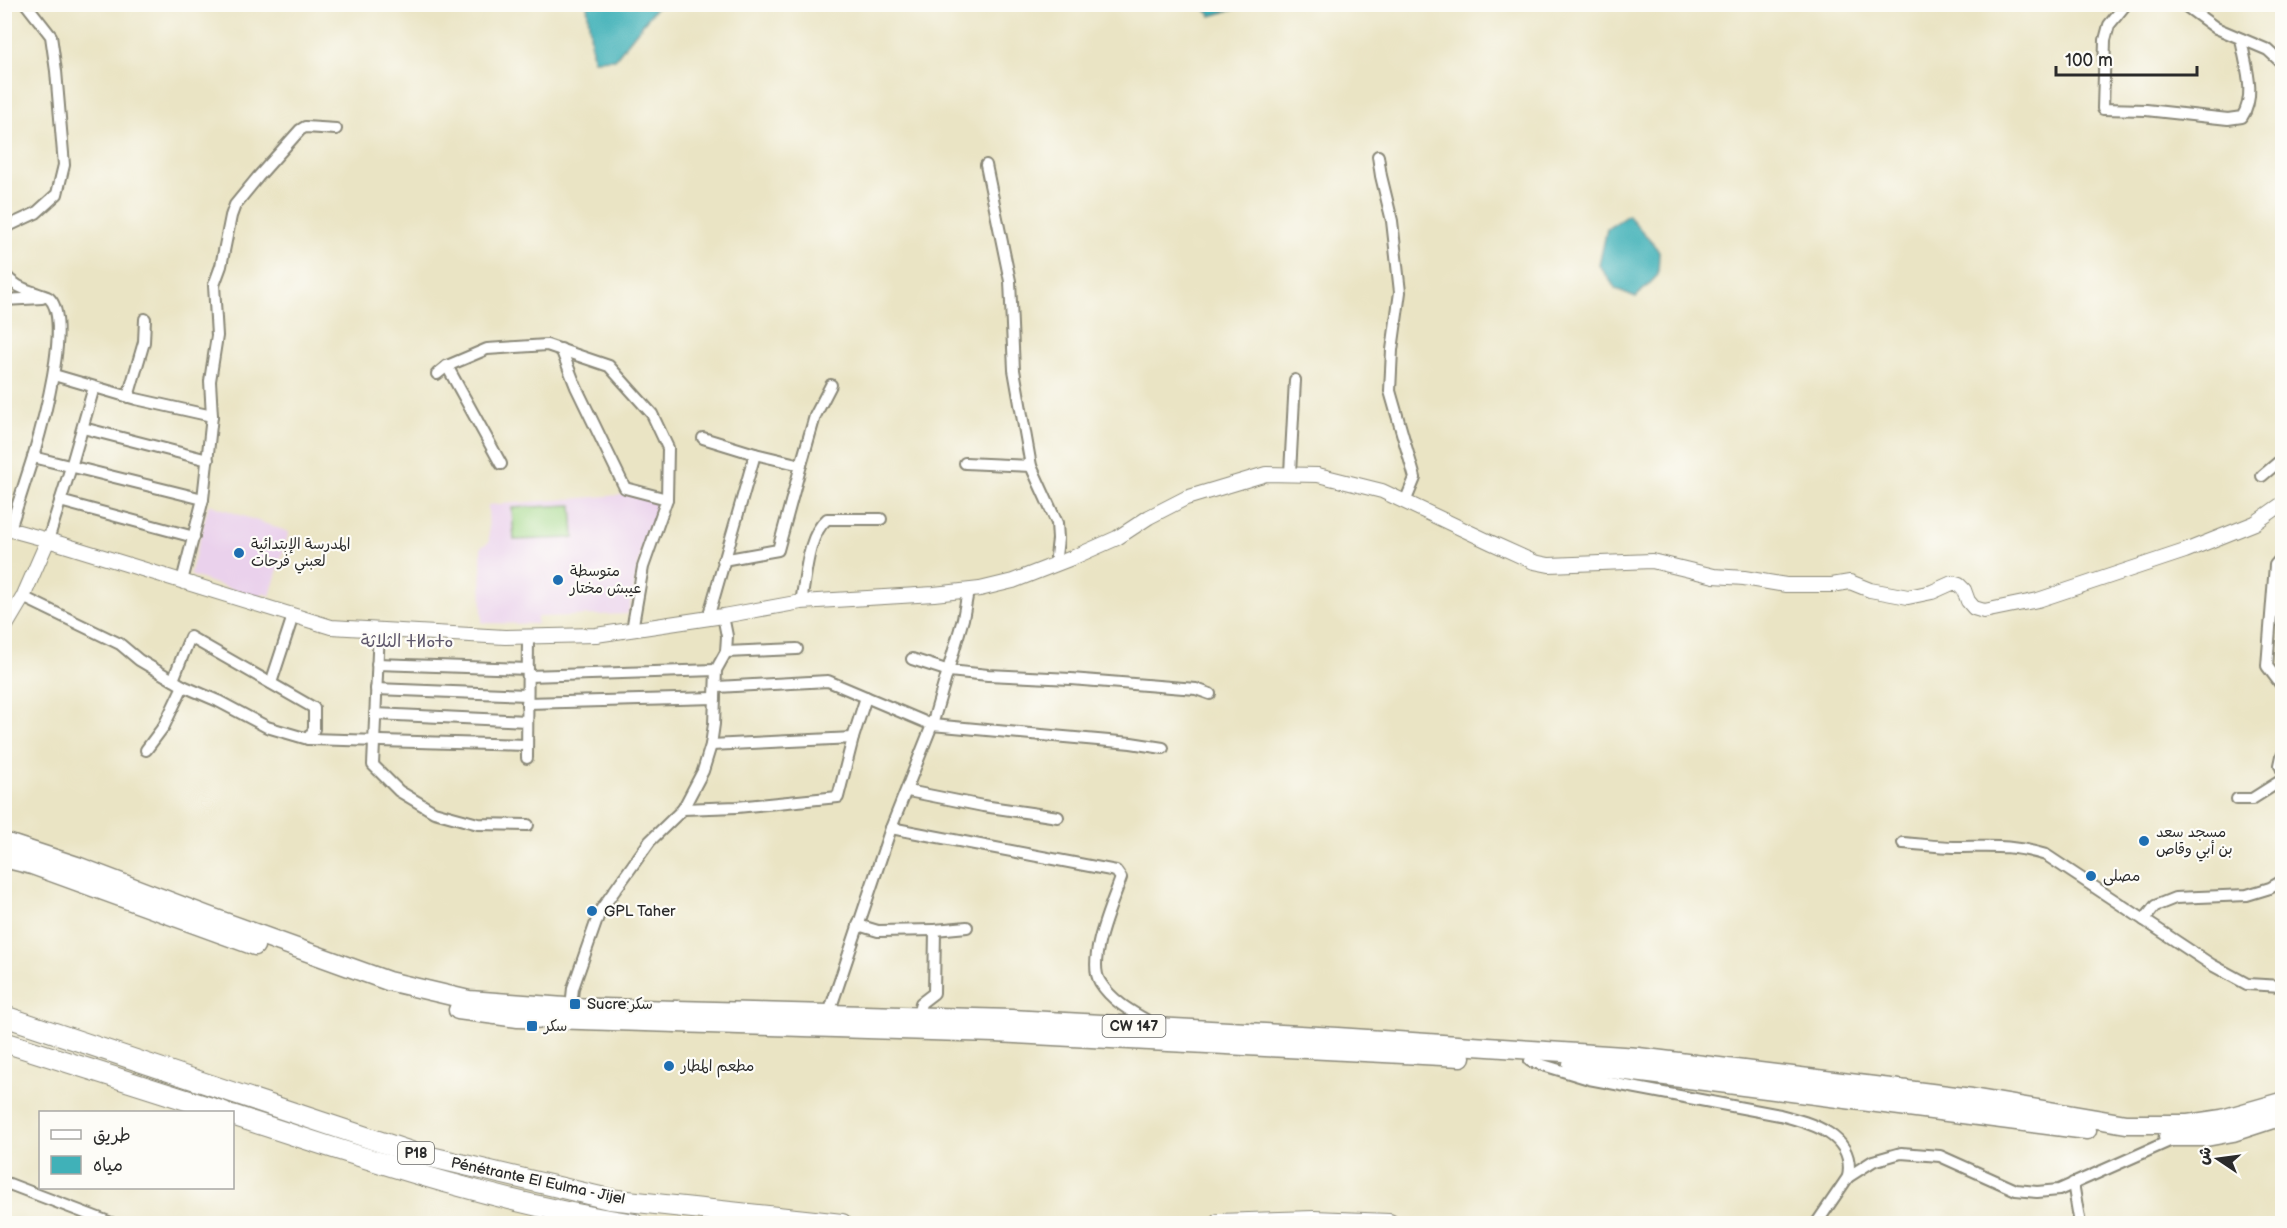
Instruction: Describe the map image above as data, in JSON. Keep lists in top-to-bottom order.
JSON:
{
  "streets": {
    "highway": ["CW 147", "P18", "Pénétrante El Eulma - Jijel"]
  },
  "districts": ["الثلاثة ⵜⵍⴰⵜⴰ"],
  "places": {
    "other": [
      "المدرسة الإبتدائية لعبني فرحات",
      "متوسطة عيبش مختار",
      "مسجد سعد بن أبي وقاص",
      "مصلى",
      "GPL Taher",
      "مطعم المطار"
    ],
    "transit": ["Sucre;سكر", "سكر"]
  },
  "legend": ["طريق", "مياه"],
  "scale_bar": "100 m",
  "north": "left"
}
